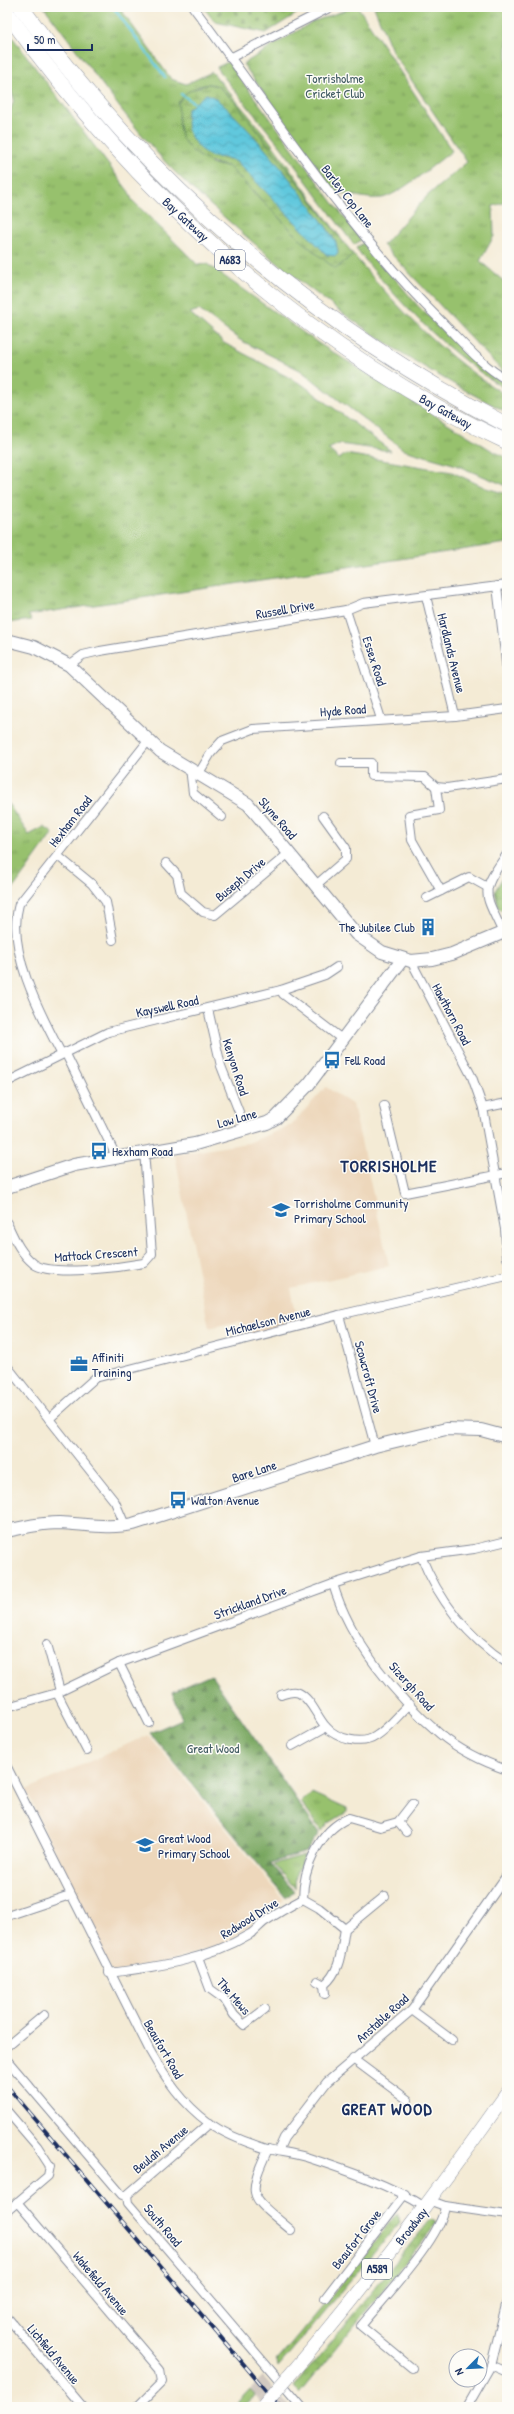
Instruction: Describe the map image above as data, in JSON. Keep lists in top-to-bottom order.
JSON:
{
  "streets": {
    "highway": ["Bay Gateway", "A683"],
    "main road": ["Broadway", "A589"],
    "street": [
      "Barley Cop Lane",
      "Russell Drive",
      "Hardlands Avenue",
      "Essex Road",
      "Hyde Road",
      "Slyne Road",
      "Hexham Road",
      "Buseph Drive",
      "Kayswell Road",
      "Hawthorn Road",
      "Kenyon Road",
      "Low Lane",
      "Mattock Crescent",
      "Michaelson Avenue",
      "Scowcroft Drive",
      "Bare Lane",
      "Strickland Drive",
      "Sizergh Road",
      "Redwood Drive",
      "The Mews",
      "Anstable Road",
      "Beaufort Road",
      "Beulah Avenue",
      "South Road",
      "Beaufort Grove",
      "Wakefield Avenue",
      "Lichfield Avenue"
    ]
  },
  "crossings": [
    ["Russell Drive", "Hardlands Avenue"],
    ["Russell Drive", "Essex Road"],
    ["Russell Drive", "Slyne Road"],
    ["Hardlands Avenue", "Hyde Road"],
    ["Essex Road", "Hyde Road"],
    ["Hyde Road", "Slyne Road"],
    ["Slyne Road", "Hexham Road"],
    ["Slyne Road", "Buseph Drive"],
    ["Slyne Road", "Hawthorn Road"],
    ["Slyne Road", "Low Lane"],
    ["Hexham Road", "Kayswell Road"],
    ["Hexham Road", "Low Lane"],
    ["Kayswell Road", "Kenyon Road"],
    ["Hawthorn Road", "Low Lane"],
    ["Kenyon Road", "Low Lane"],
    ["Low Lane", "Mattock Crescent"],
    ["Michaelson Avenue", "Scowcroft Drive"],
    ["Scowcroft Drive", "Bare Lane"],
    ["Strickland Drive", "Sizergh Road"],
    ["Redwood Drive", "The Mews"],
    ["Redwood Drive", "Beaufort Road"],
    ["Anstable Road", "Beaufort Road"],
    ["Beaufort Road", "Beulah Avenue"],
    ["Beaufort Road", "Broadway"],
    ["Beaufort Road", "Beaufort Grove"],
    ["Beulah Avenue", "South Road"]
  ],
  "districts": ["TORRISHOLME", "GREAT WOOD"],
  "parks": ["Torrisholme Cricket Club", "Great Wood"],
  "places": {
    "building": ["The Jubilee Club"],
    "bus stop": ["Fell Road", "Hexham Road", "Walton Avenue"],
    "school or university": ["Torrisholme Community Primary School", "Great Wood Primary School"],
    "office": ["Affiniti Training"]
  },
  "scale_bar": "50 m",
  "north": "bottom left"
}
